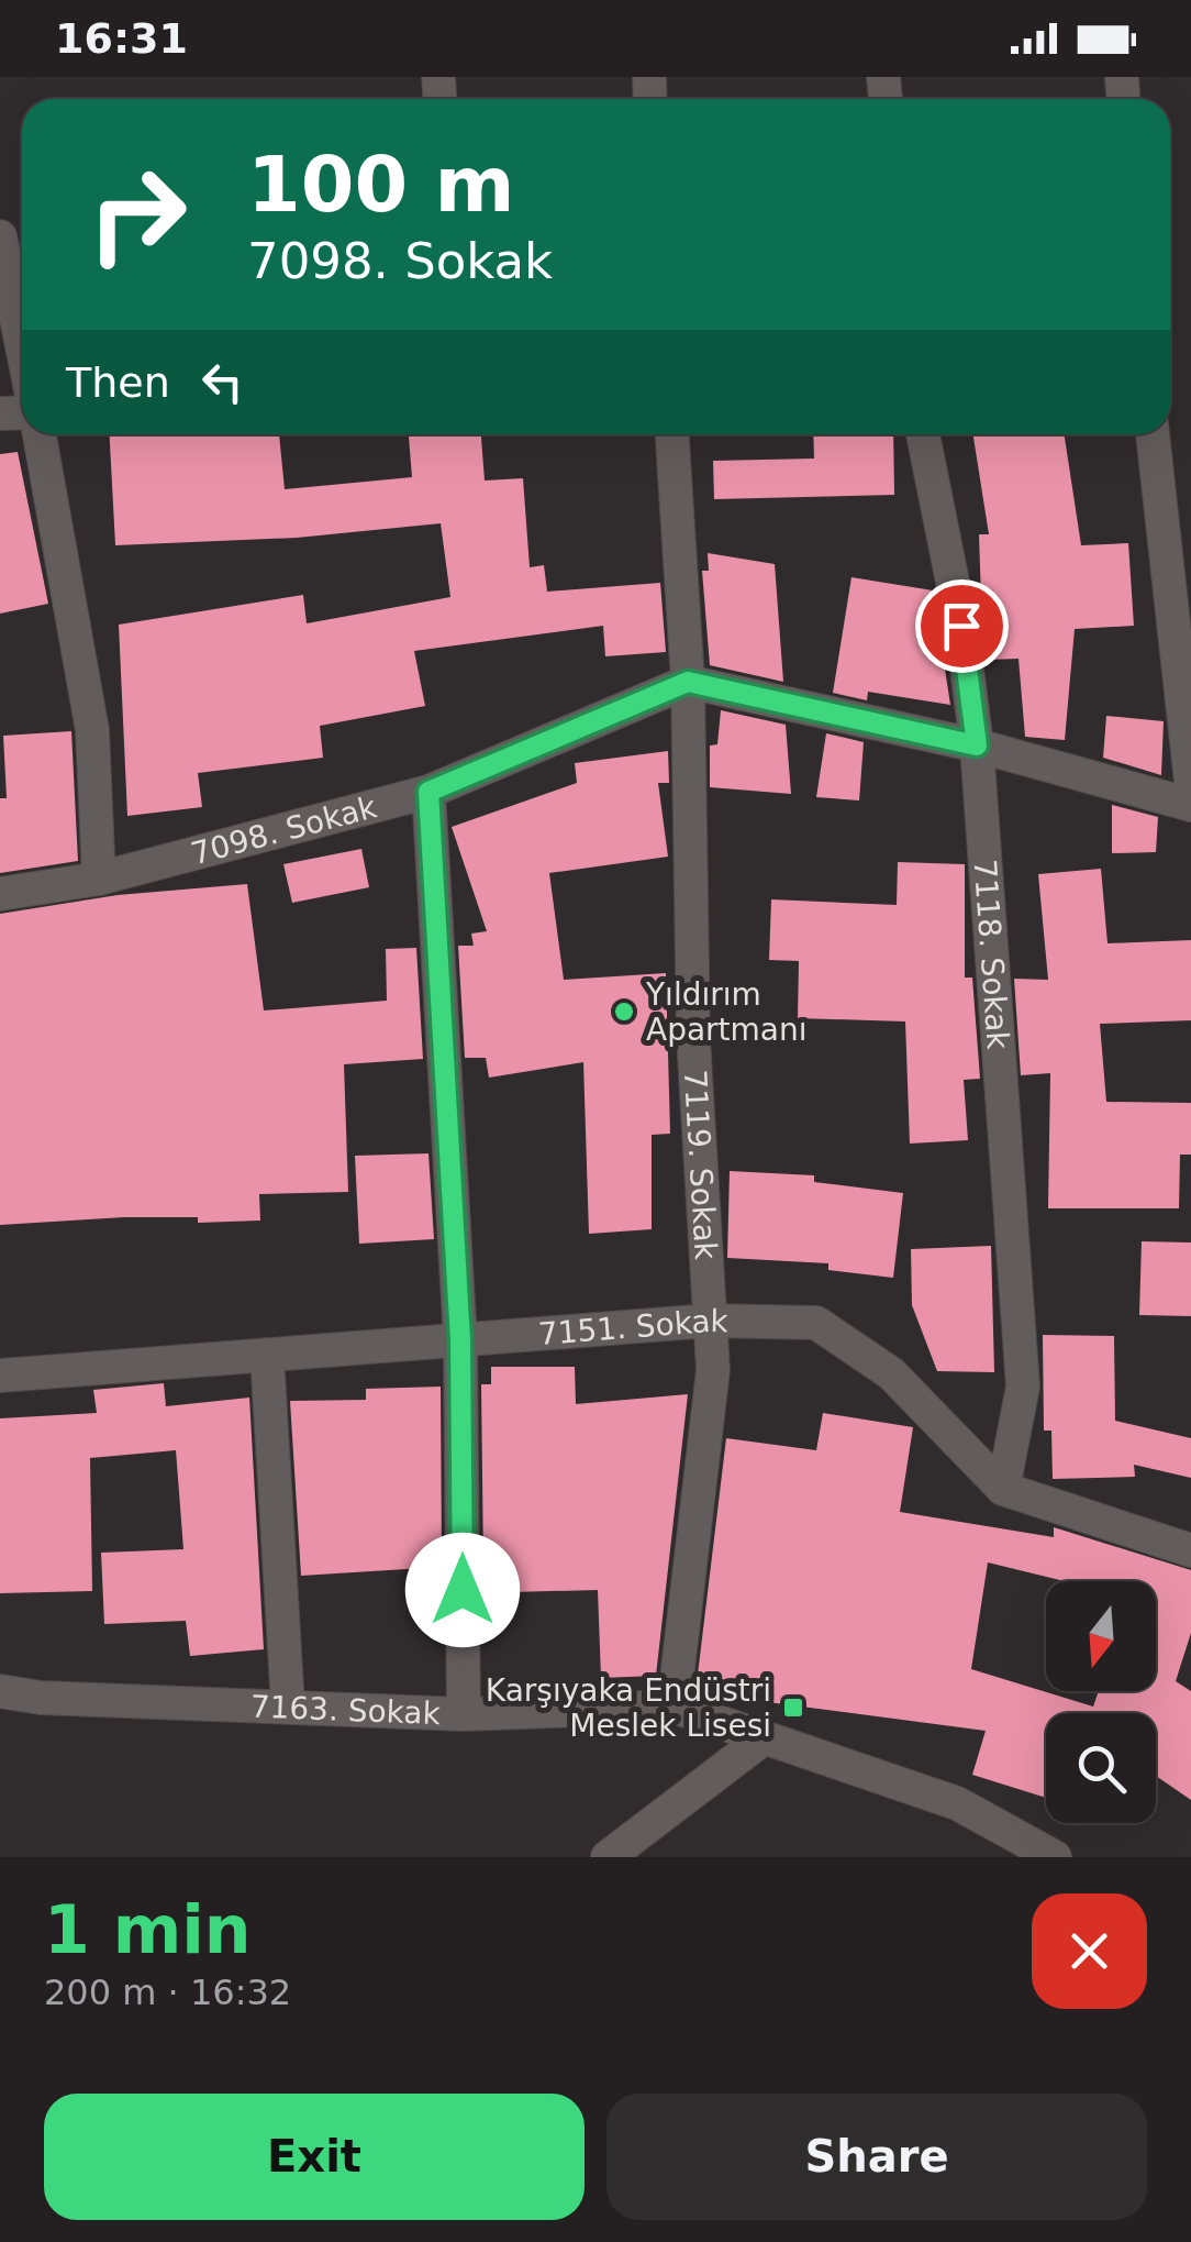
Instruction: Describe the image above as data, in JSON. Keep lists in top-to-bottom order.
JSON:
{
  "streets": {
    "street": [
      "7098. Sokak",
      "7118. Sokak",
      "7119. Sokak",
      "7151. Sokak",
      "7163. Sokak"
    ]
  },
  "crossings": [
    ["7098. Sokak", "7119. Sokak"],
    ["7118. Sokak", "7151. Sokak"],
    ["7119. Sokak", "7151. Sokak"],
    ["7119. Sokak", "7163. Sokak"]
  ],
  "places": {
    "other": ["Yıldırım Apartmanı"],
    "transit": ["Karşıyaka Endüstri Meslek Lisesi"]
  },
  "north": "bottom",
  "page": {
    "status": "16:31",
    "turn": ["100 m", "7098. Sokak"],
    "then": "Then",
    "heading": ["1 min", "200 m · 16:32"],
    "buttons": ["Exit", "Share"]
  }
}
